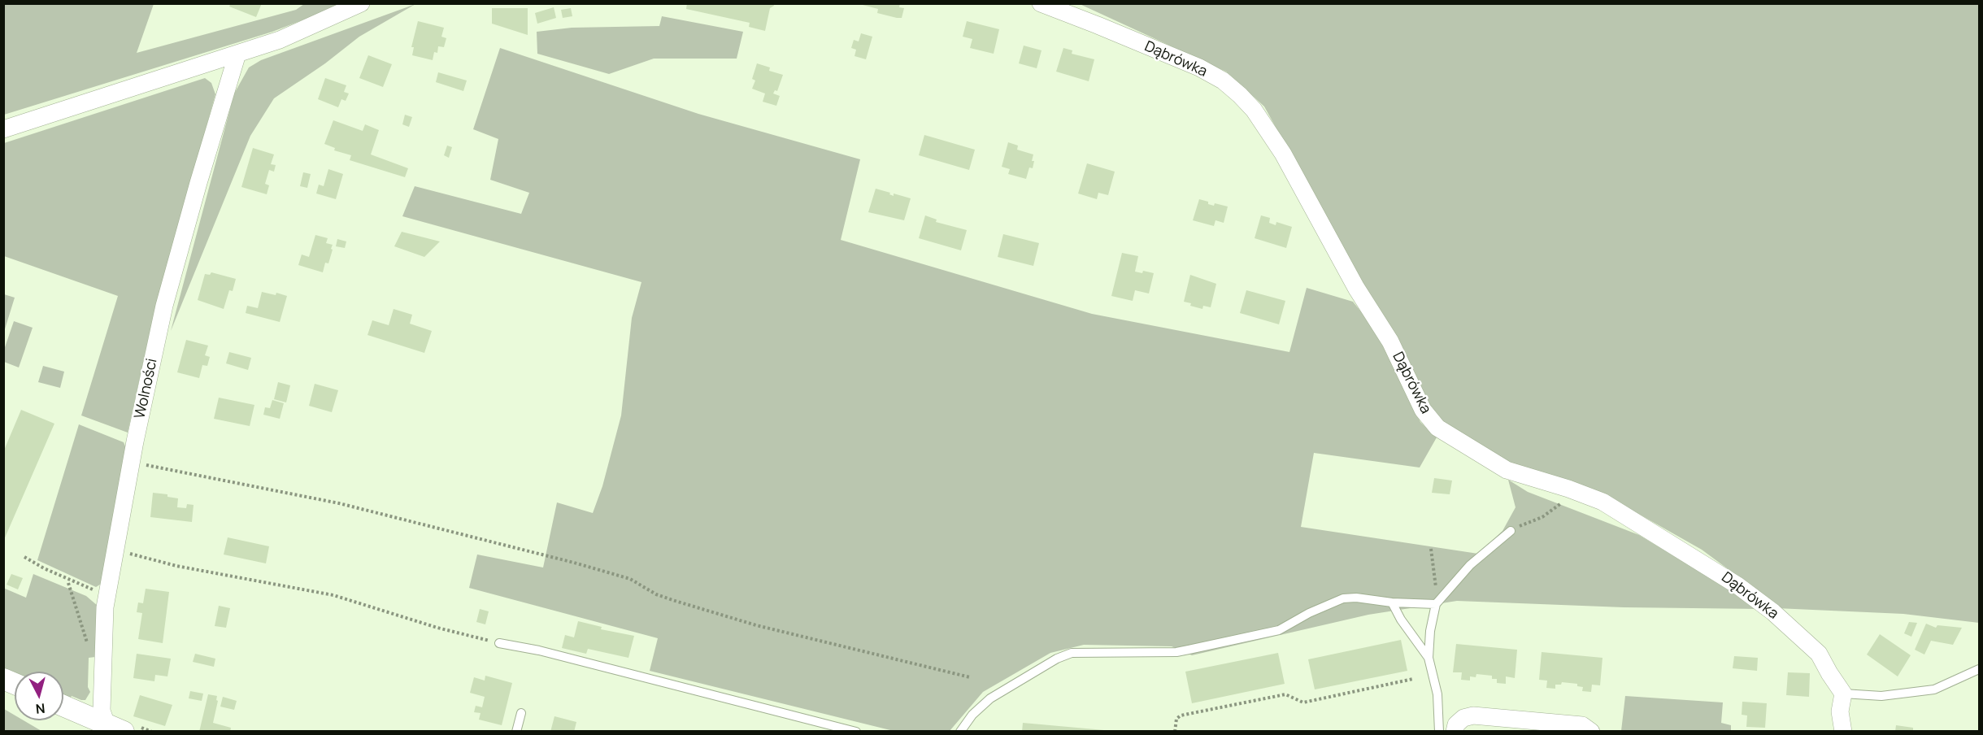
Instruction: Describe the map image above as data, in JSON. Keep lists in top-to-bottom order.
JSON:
{
  "streets": {
    "street": ["Dąbrówka", "Wolności"]
  },
  "north": "bottom"
}
